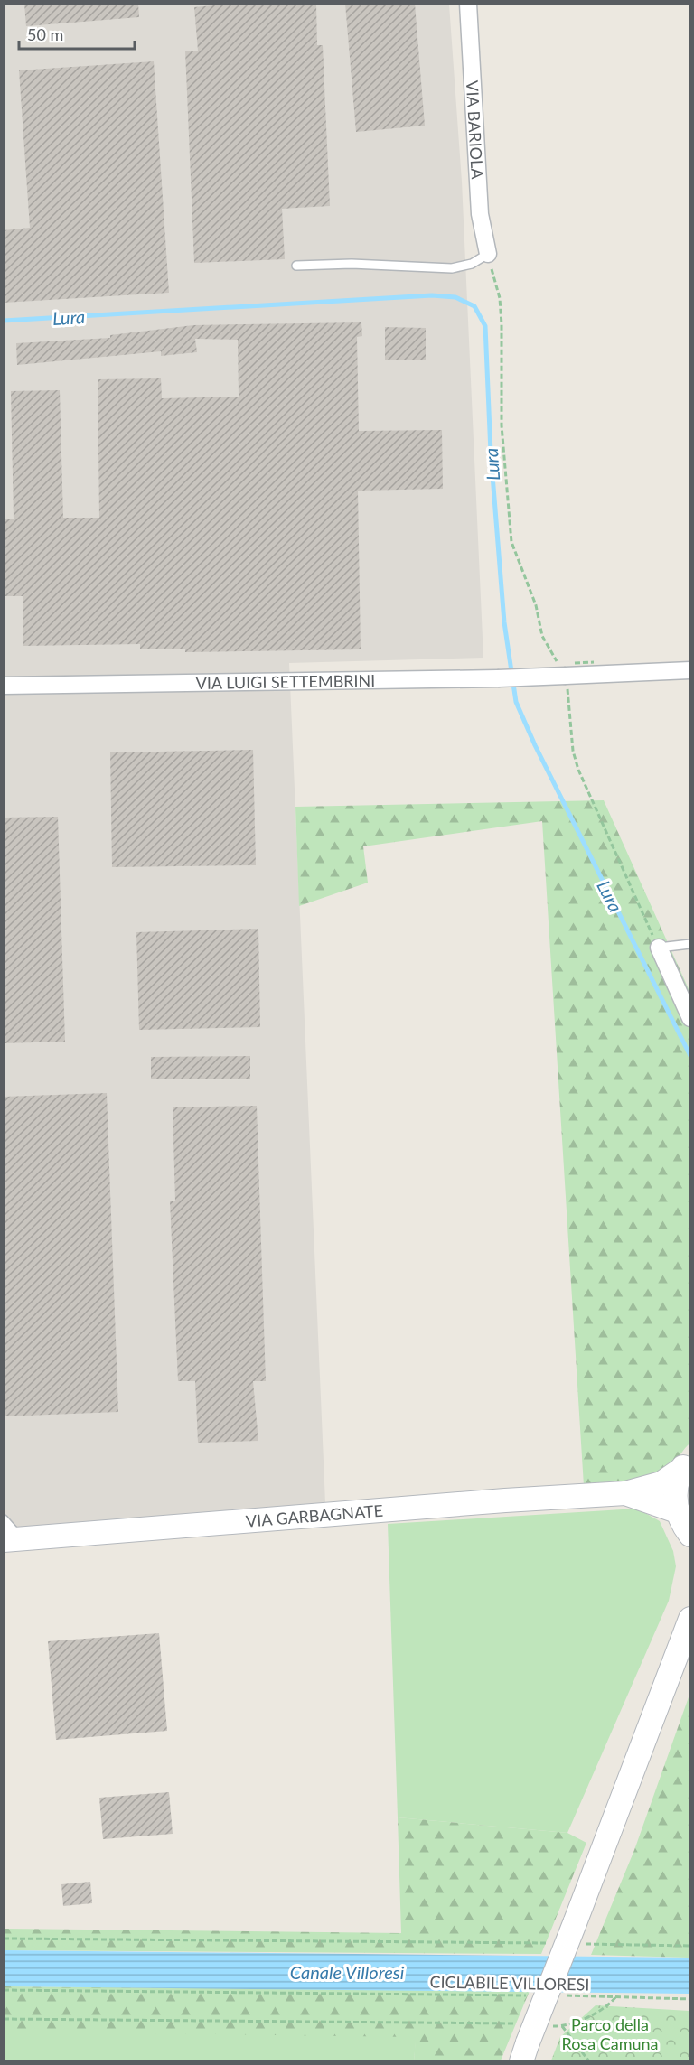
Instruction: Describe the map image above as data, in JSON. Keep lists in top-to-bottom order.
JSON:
{
  "streets": {
    "street": ["VIA BARIOLA", "VIA LUIGI SETTEMBRINI", "VIA GARBAGNATE"],
    "path": ["CICLABILE VILLORESI"]
  },
  "water": ["Lura", "Canale Villoresi"],
  "parks": ["Parco della Rosa Camuna"],
  "scale_bar": "50 m"
}
